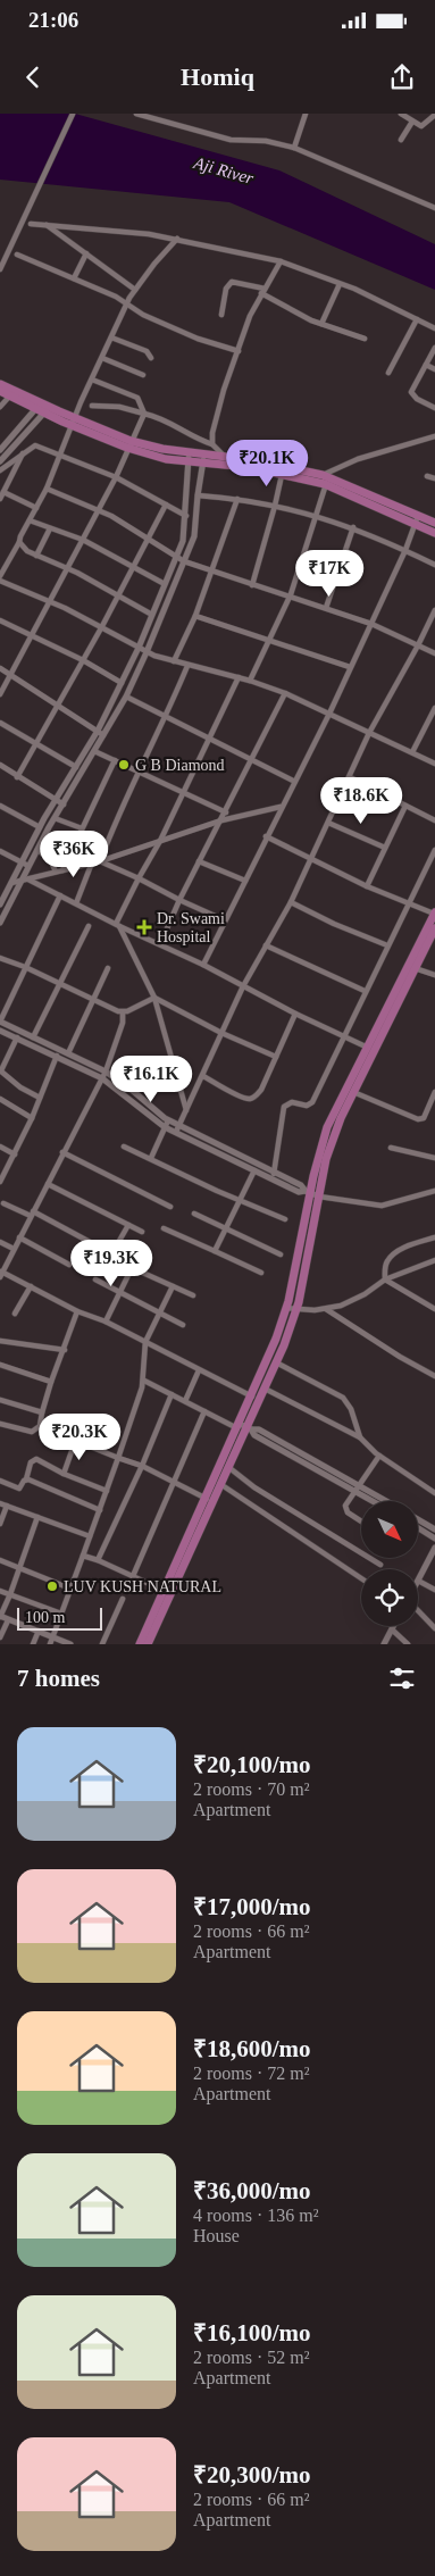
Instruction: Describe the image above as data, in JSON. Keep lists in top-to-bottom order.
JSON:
{
  "water": ["Aji River"],
  "places": {
    "other": ["G B Diamond", "LUV KUSH NATURAL"],
    "health": ["Dr. Swami Hospital"]
  },
  "scale_bar": "100 m",
  "north": "bottom right",
  "page": {
    "status": "21:06",
    "header": "Homiq",
    "price": [
      "₹20.1K",
      "₹17K",
      "₹18.6K",
      "₹36K",
      "₹16.1K",
      "₹19.3K",
      "₹20.3K"
    ],
    "scale": "100 m",
    "heading": "7 homes",
    "list": [
      {
        "name": "₹20,100/mo",
        "note": "2 rooms · 70 m² · Apartment"
      },
      {
        "name": "₹17,000/mo",
        "note": "2 rooms · 66 m² · Apartment"
      },
      {
        "name": "₹18,600/mo",
        "note": "2 rooms · 72 m² · Apartment"
      },
      {
        "name": "₹36,000/mo",
        "note": "4 rooms · 136 m² · House"
      },
      {
        "name": "₹16,100/mo",
        "note": "2 rooms · 52 m² · Apartment"
      },
      {
        "name": "₹20,300/mo",
        "note": "2 rooms · 66 m² · Apartment"
      }
    ]
  }
}
